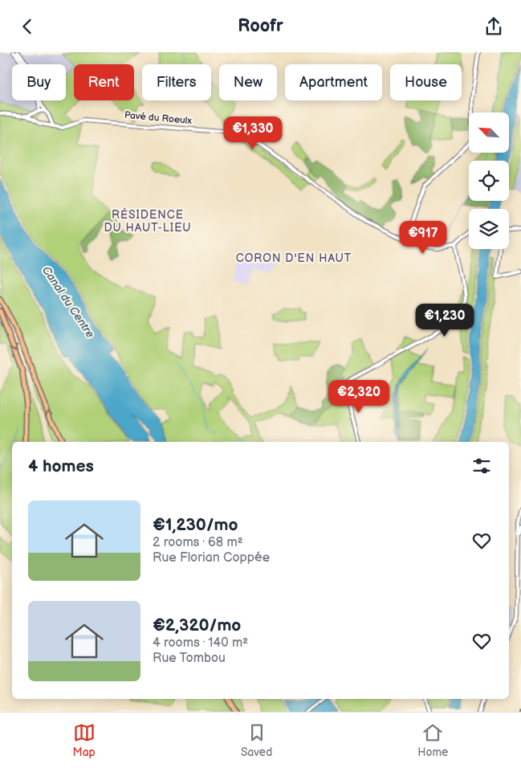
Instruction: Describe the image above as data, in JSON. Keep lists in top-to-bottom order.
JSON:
{
  "streets": {
    "street": ["Pavé du Roeulx"]
  },
  "districts": ["RÉSIDENCE DU HAUT-LIEU", "CORON D'EN HAUT"],
  "water": ["Canal du Centre"],
  "north": "top left",
  "page": {
    "header": "Roofr",
    "chip": [
      "Buy",
      "Rent",
      "Filters",
      "New",
      "Apartment",
      "House"
    ],
    "price": [
      "€1,330",
      "€917",
      "€1,230",
      "€2,320"
    ],
    "heading": "4 homes",
    "list": [
      {
        "name": "€1,230/mo",
        "note": "2 rooms · 68 m² · Rue Florian Coppée"
      },
      {
        "name": "€2,320/mo",
        "note": "4 rooms · 140 m² · Rue Tombou"
      }
    ],
    "tabs": ["Map", "Saved", "Home"]
  }
}
